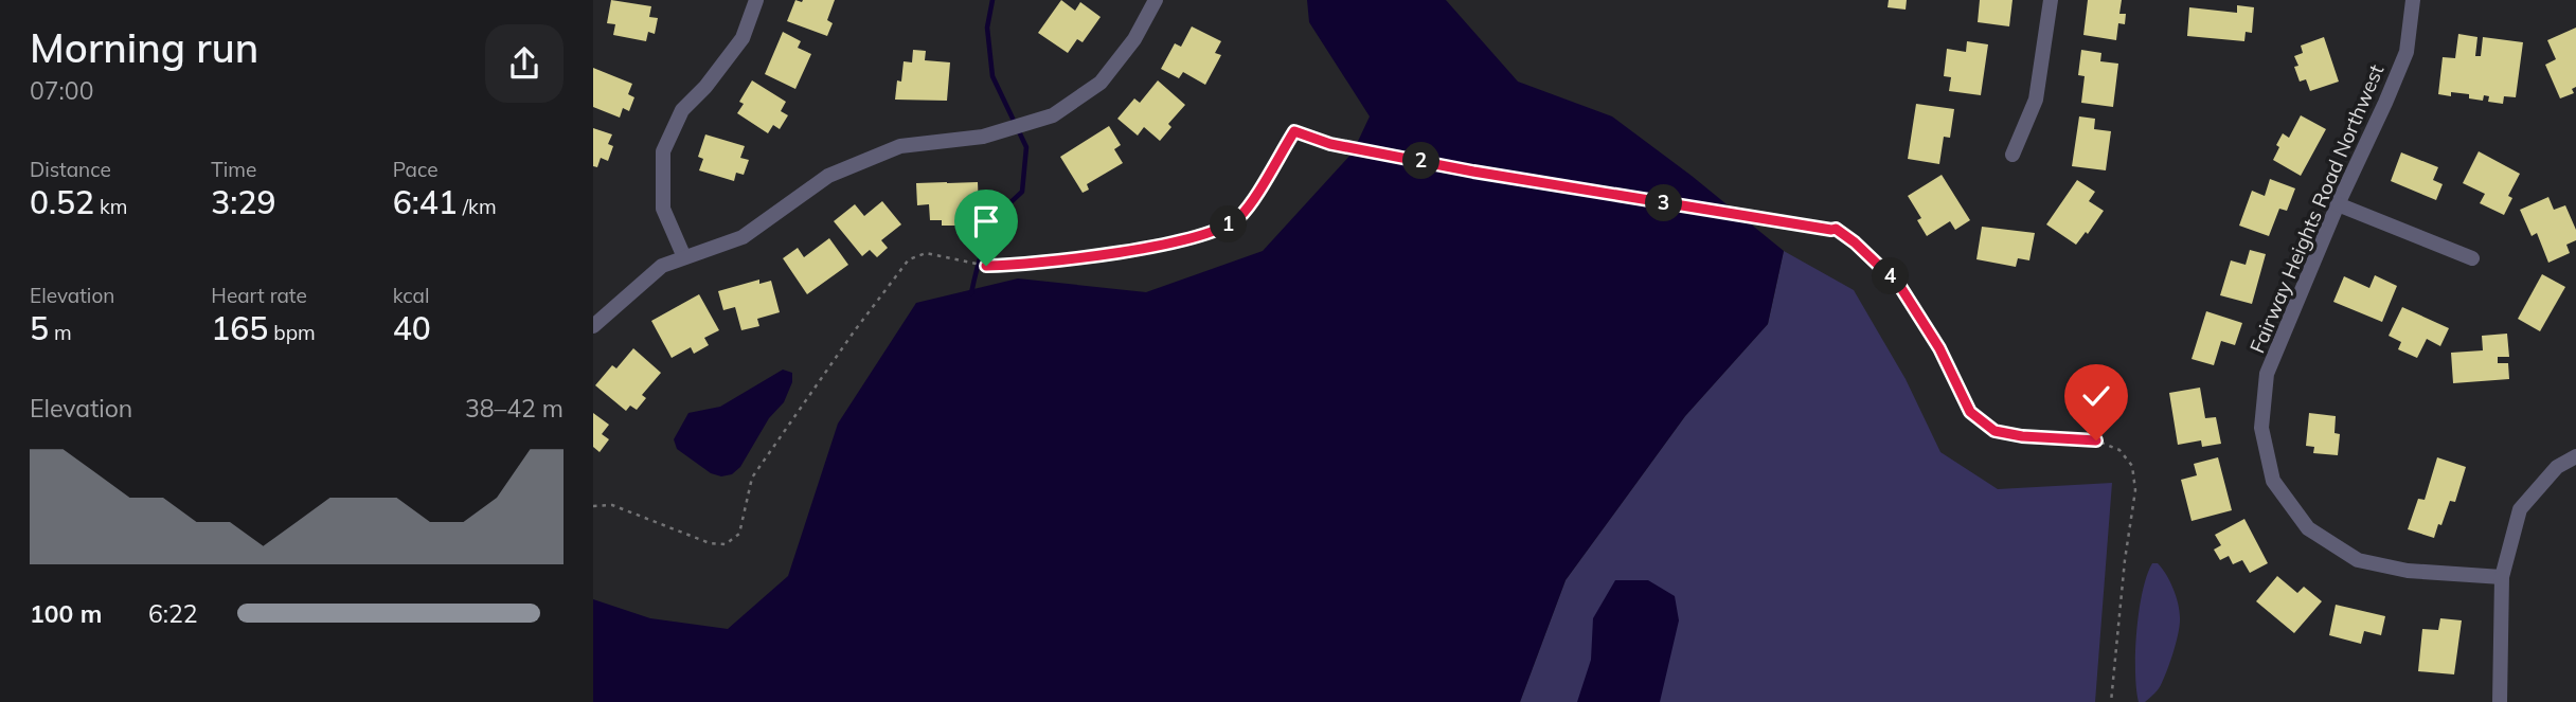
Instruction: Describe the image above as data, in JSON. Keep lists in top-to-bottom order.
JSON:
{
  "streets": {
    "street": ["Fairway Heights Road Northwest"]
  },
  "page": {
    "heading": ["Morning run", "07:00"],
    "stats": [
      ["Distance", "0.52 km"],
      ["Time", "3:29"],
      ["Pace", "6:41 /km"],
      ["Elevation", "5 m"],
      ["Heart rate", "165 bpm"],
      ["kcal", "40"]
    ],
    "pins": [
      "2",
      "3",
      "1",
      "4"
    ],
    "chart": ["Elevation", "38–42 m"],
    "list": [
      {
        "name": "100 m",
        "note": "6:22"
      }
    ]
  }
}
